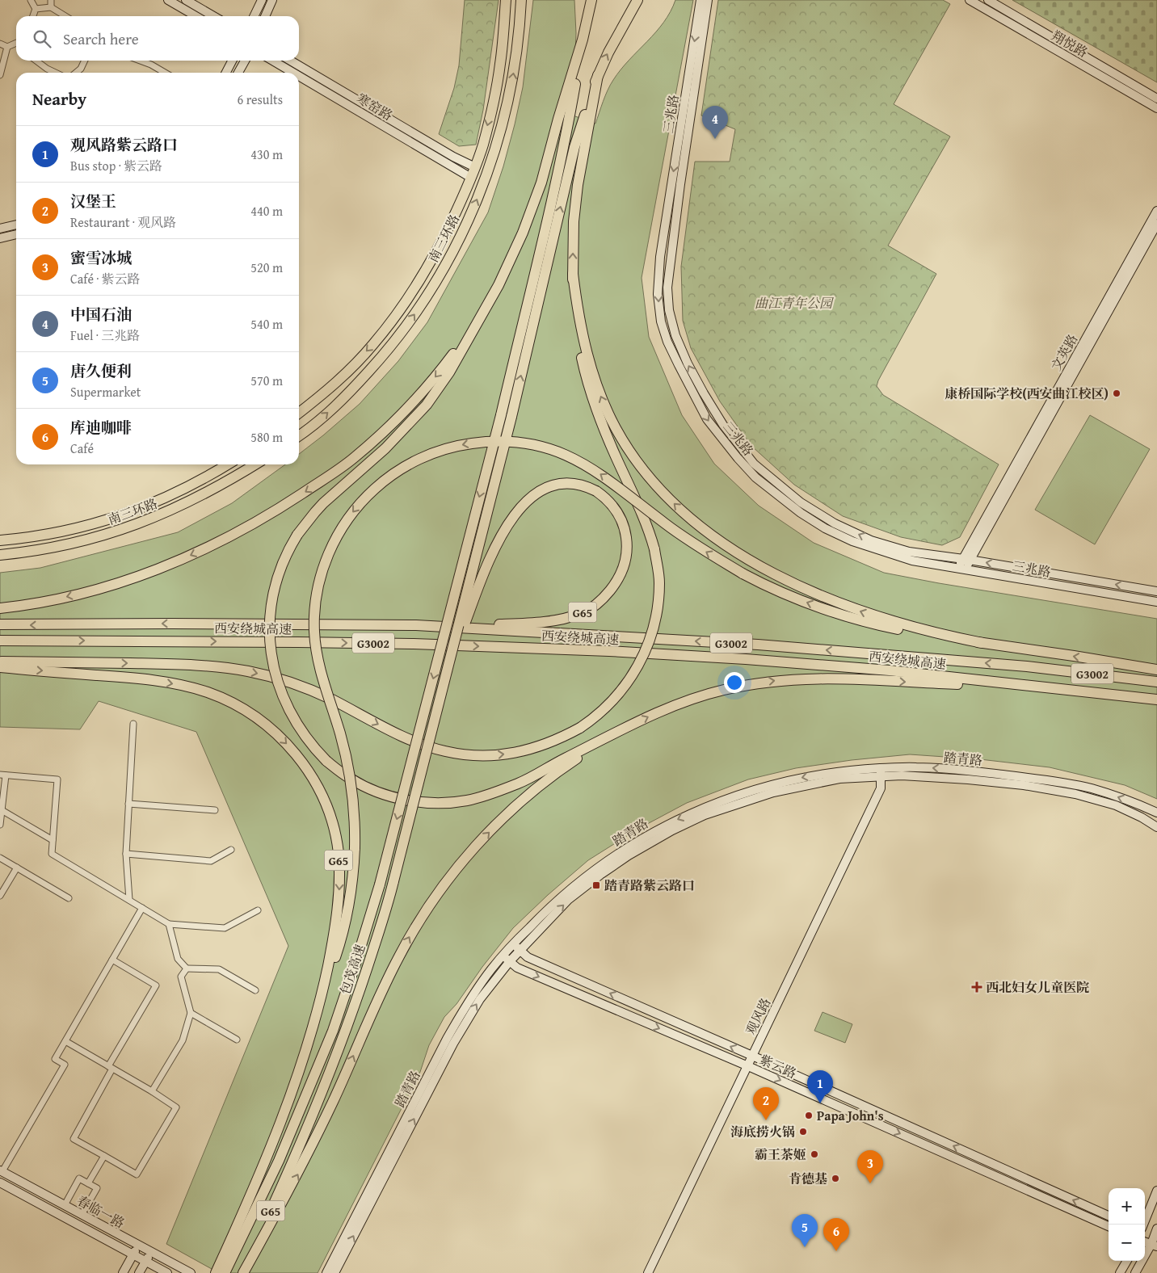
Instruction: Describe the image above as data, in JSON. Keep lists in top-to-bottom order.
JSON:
{
  "streets": {
    "highway": [
      "南三环路",
      "G65",
      "西安绕城高速",
      "G3002",
      "包茂高速"
    ],
    "street": [
      "翔悦路",
      "寒窑路",
      "三兆路",
      "文英路",
      "踏青路",
      "观风路",
      "紫云路",
      "春临一路"
    ]
  },
  "crossings": [
    ["寒窑路", "南三环路"],
    ["三兆路", "文英路"],
    ["G65", "西安绕城高速"],
    ["G65", "包茂高速"],
    ["踏青路", "观风路"],
    ["踏青路", "紫云路"],
    ["观风路", "紫云路"]
  ],
  "parks": ["曲江青年公园"],
  "places": {
    "other": [
      "康桥国际学校(西安曲江校区)",
      "Papa John's",
      "海底捞火锅",
      "霸王茶姬",
      "肯德基"
    ],
    "transit": ["踏青路紫云路口"],
    "health": ["西北妇女儿童医院"]
  },
  "page": {
    "search": "Search here",
    "heading": ["Nearby", "6 results"],
    "pins": [
      "4",
      "1",
      "2",
      "3",
      "5",
      "6"
    ],
    "list": [
      {
        "mark": "1",
        "name": "观风路紫云路口",
        "note": "Bus stop · 紫云路",
        "value": "430 m"
      },
      {
        "mark": "2",
        "name": "汉堡王",
        "note": "Restaurant · 观风路",
        "value": "440 m"
      },
      {
        "mark": "3",
        "name": "蜜雪冰城",
        "note": "Café · 紫云路",
        "value": "520 m"
      },
      {
        "mark": "4",
        "name": "中国石油",
        "note": "Fuel · 三兆路",
        "value": "540 m"
      },
      {
        "mark": "5",
        "name": "唐久便利",
        "note": "Supermarket",
        "value": "570 m"
      },
      {
        "mark": "6",
        "name": "库迪咖啡",
        "note": "Café",
        "value": "580 m"
      }
    ],
    "map_buttons": ["+", "−"]
  }
}
